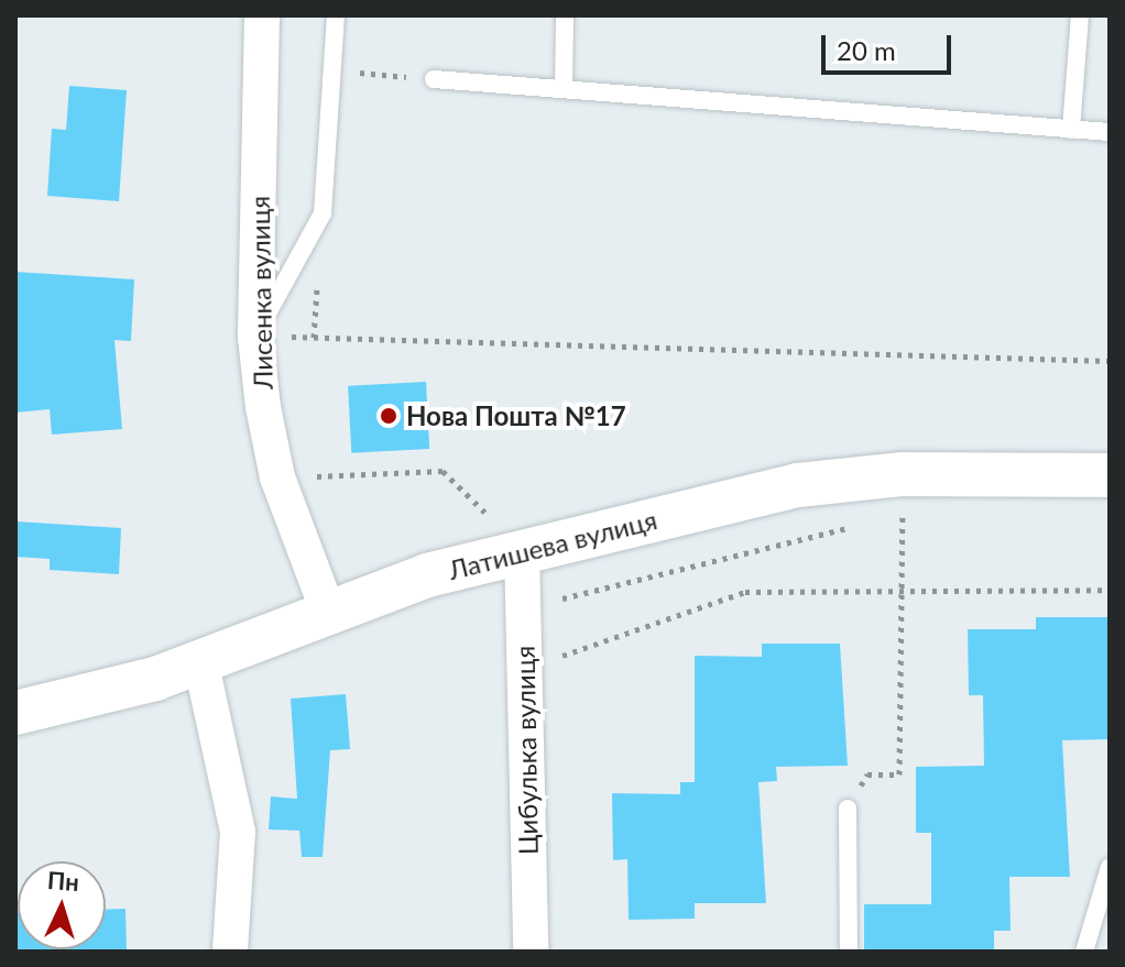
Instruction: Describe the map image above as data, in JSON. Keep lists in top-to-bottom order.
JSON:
{
  "streets": {
    "street": ["Лисенка вулиця", "Латишева вулиця", "Цибулька вулиця"]
  },
  "crossings": [
    ["Лисенка вулиця", "Латишева вулиця"],
    ["Латишева вулиця", "Цибулька вулиця"]
  ],
  "places": ["Нова Пошта №17"],
  "scale_bar": "20 m",
  "north": "top"
}
